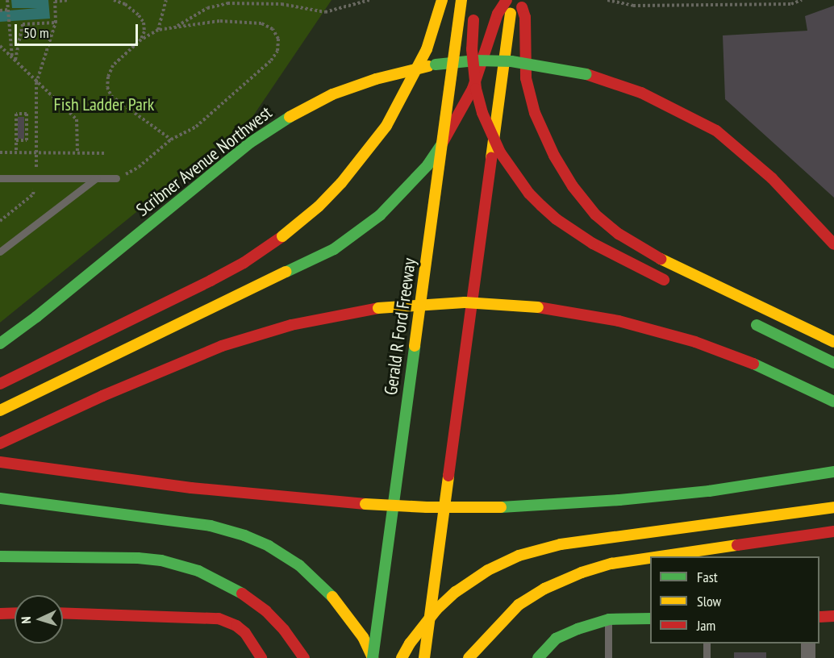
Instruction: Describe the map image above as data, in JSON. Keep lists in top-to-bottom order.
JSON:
{
  "streets": {
    "main road": ["Scribner Avenue Northwest", "Gerald R Ford Freeway"]
  },
  "parks": ["Fish Ladder Park"],
  "legend": ["Fast", "Slow", "Jam"],
  "scale_bar": "50 m",
  "north": "left"
}
